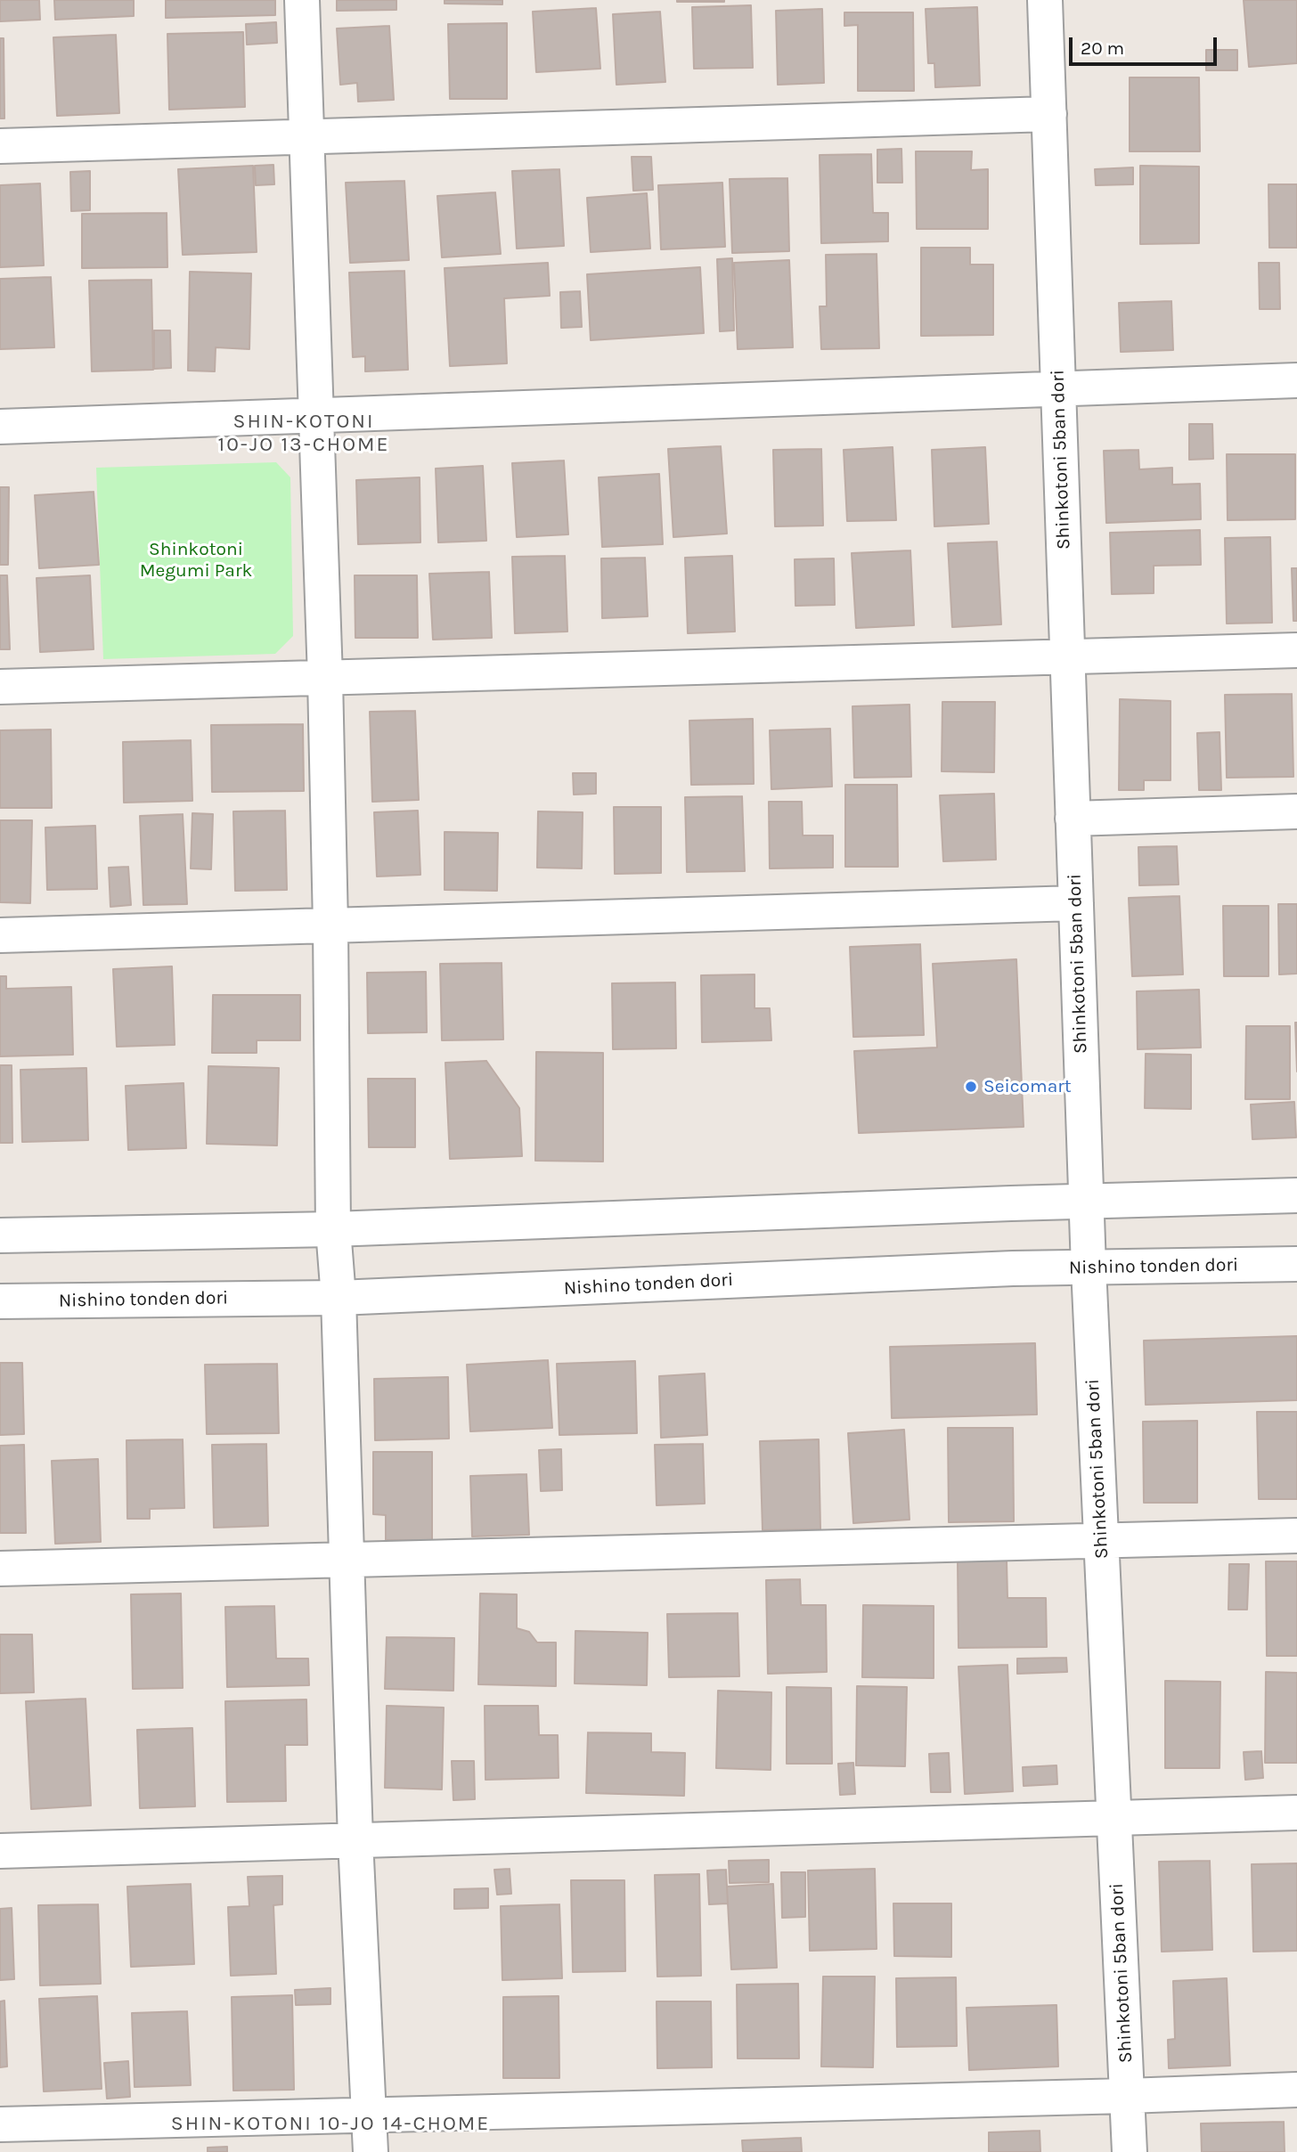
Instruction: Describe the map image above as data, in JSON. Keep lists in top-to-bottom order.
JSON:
{
  "streets": {
    "street": ["Shinkotoni 5ban dori", "Nishino tonden dori"]
  },
  "crossings": [
    ["Shinkotoni 5ban dori", "Nishino tonden dori"]
  ],
  "districts": ["SHIN-KOTONI 10-JO 13-CHOME", "SHIN-KOTONI 10-JO 14-CHOME"],
  "parks": ["Shinkotoni Megumi Park"],
  "places": ["Seicomart"],
  "scale_bar": "20 m"
}
